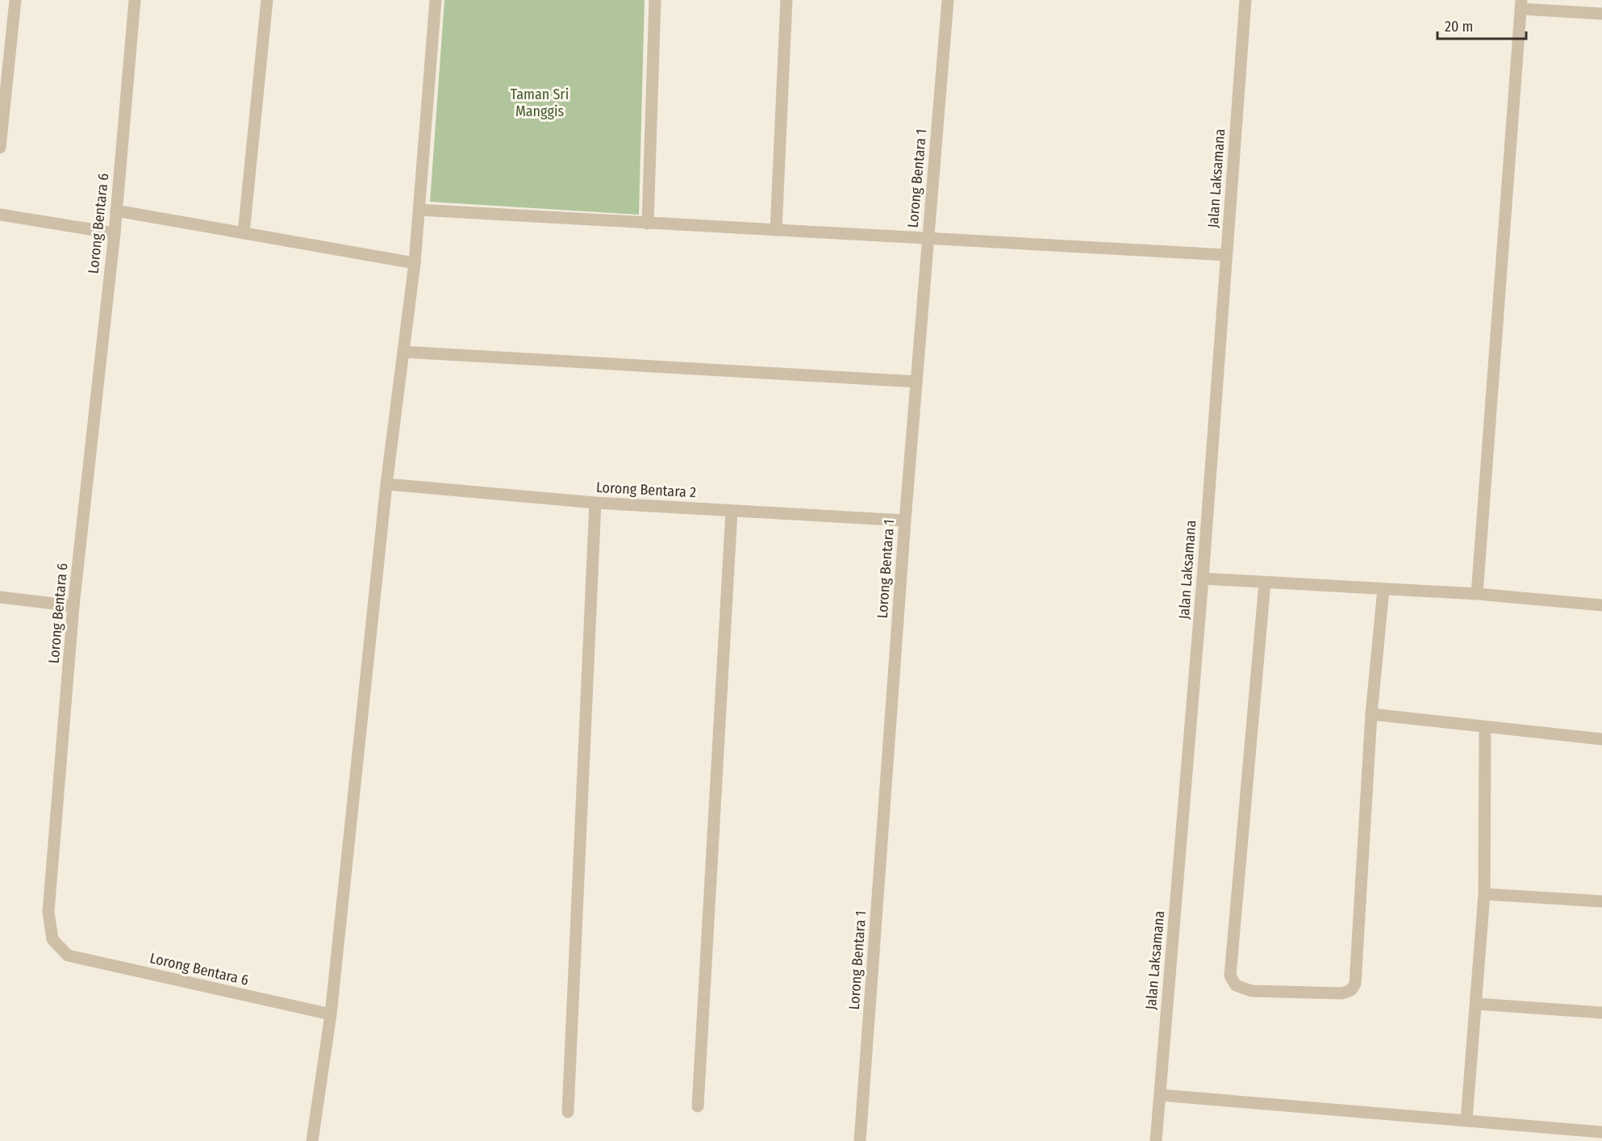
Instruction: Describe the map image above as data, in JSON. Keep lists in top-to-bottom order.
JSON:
{
  "streets": {
    "street": [
      "Lorong Bentara 1",
      "Jalan Laksamana",
      "Lorong Bentara 6",
      "Lorong Bentara 2"
    ]
  },
  "crossings": [
    ["Lorong Bentara 1", "Lorong Bentara 2"]
  ],
  "parks": ["Taman Sri Manggis"],
  "scale_bar": "20 m"
}
